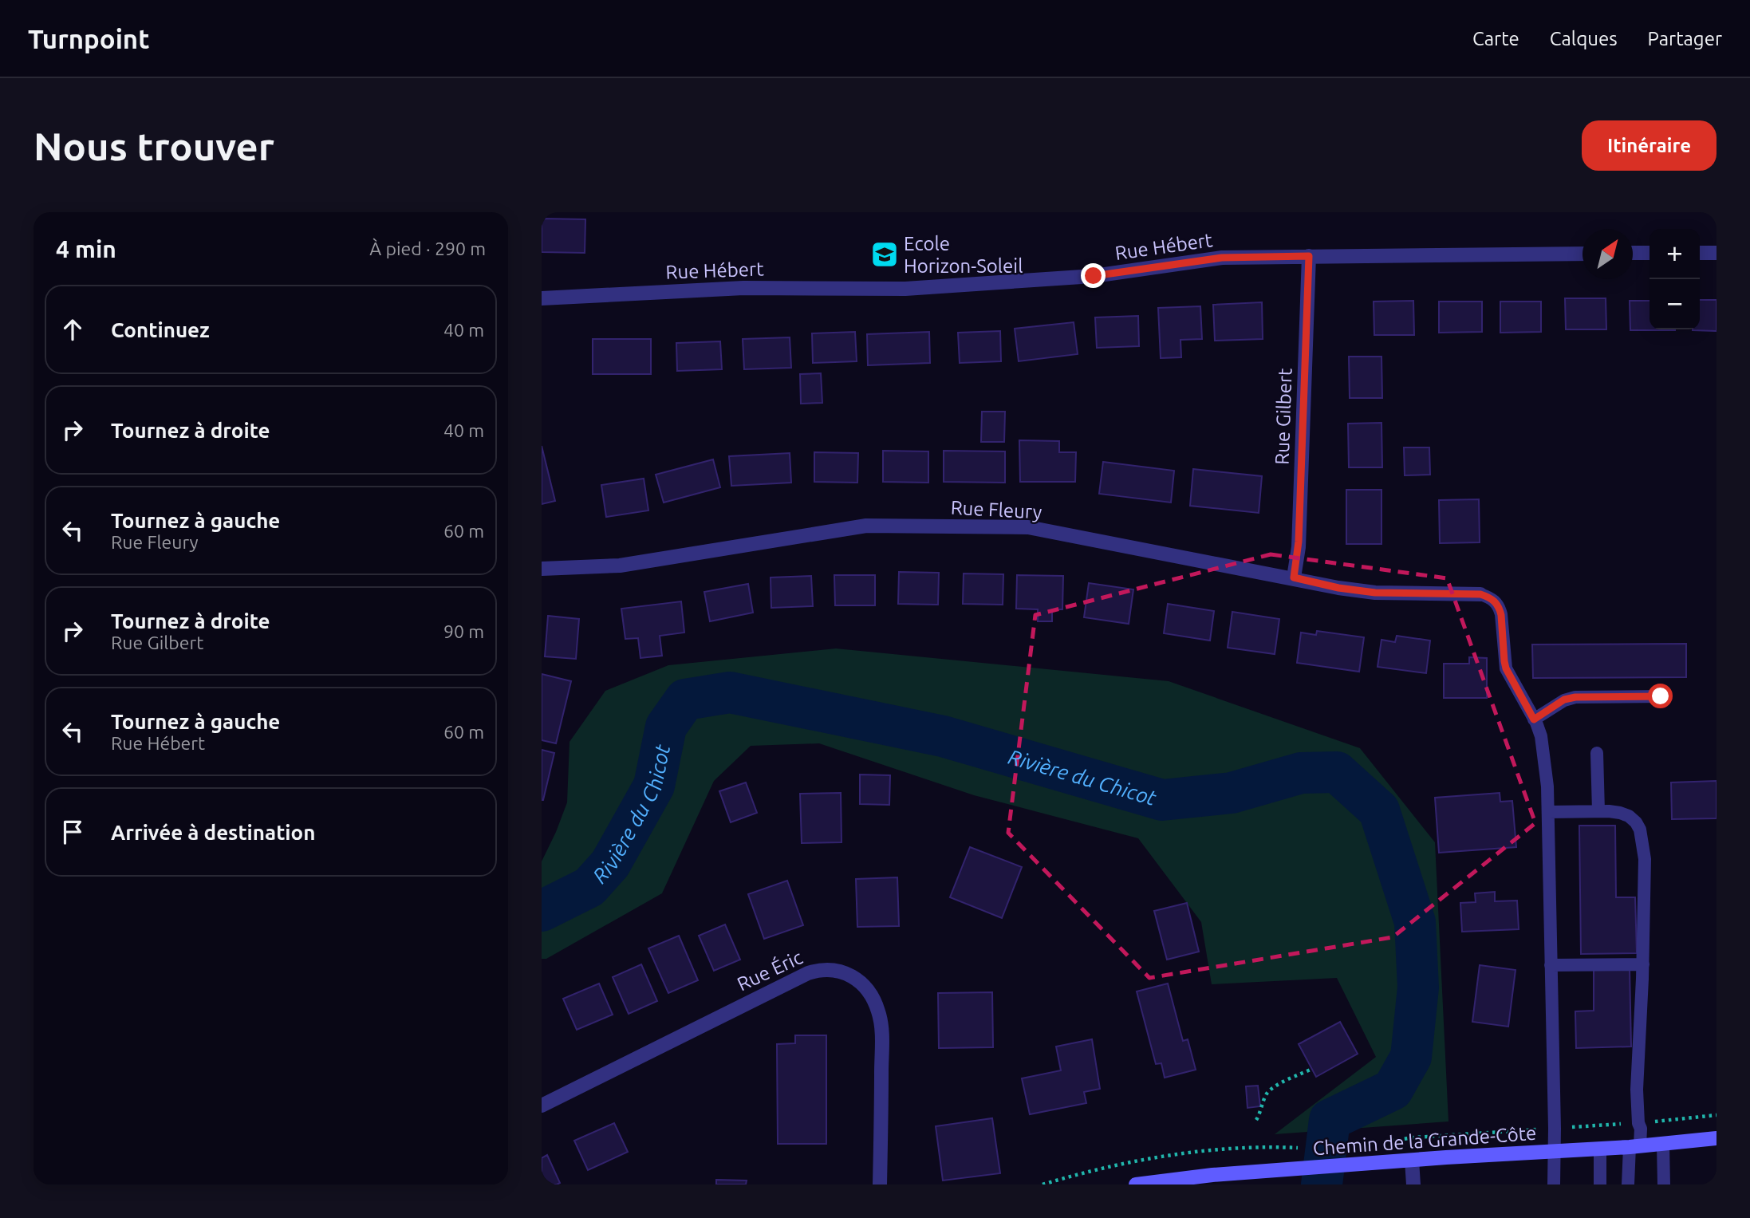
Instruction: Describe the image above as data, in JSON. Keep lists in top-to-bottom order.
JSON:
{
  "streets": {
    "main road": ["Chemin de la Grande-Côte"],
    "street": [
      "Rue Hébert",
      "Rue Gilbert",
      "Rue Fleury",
      "Rue Éric"
    ]
  },
  "crossings": [
    ["Rue Hébert", "Rue Gilbert"],
    ["Rue Gilbert", "Rue Fleury"]
  ],
  "water": ["Rivière du Chicot"],
  "places": {
    "school or university": ["Ecole Horizon-Soleil"]
  },
  "north": "top right",
  "page": {
    "header": "Turnpoint",
    "nav": ["Carte", "Calques", "Partager"],
    "buttons": "Itinéraire",
    "title": "Nous trouver",
    "heading": ["4 min", "À pied · 290 m"],
    "map_buttons": ["+", "−"],
    "list": [
      ["Continuez", "40 m"],
      ["Tournez à droite", "40 m"],
      ["Tournez à gauche", "Rue Fleury", "60 m"],
      ["Tournez à droite", "Rue Gilbert", "90 m"],
      ["Tournez à gauche", "Rue Hébert", "60 m"],
      "Arrivée à destination"
    ]
  }
}
